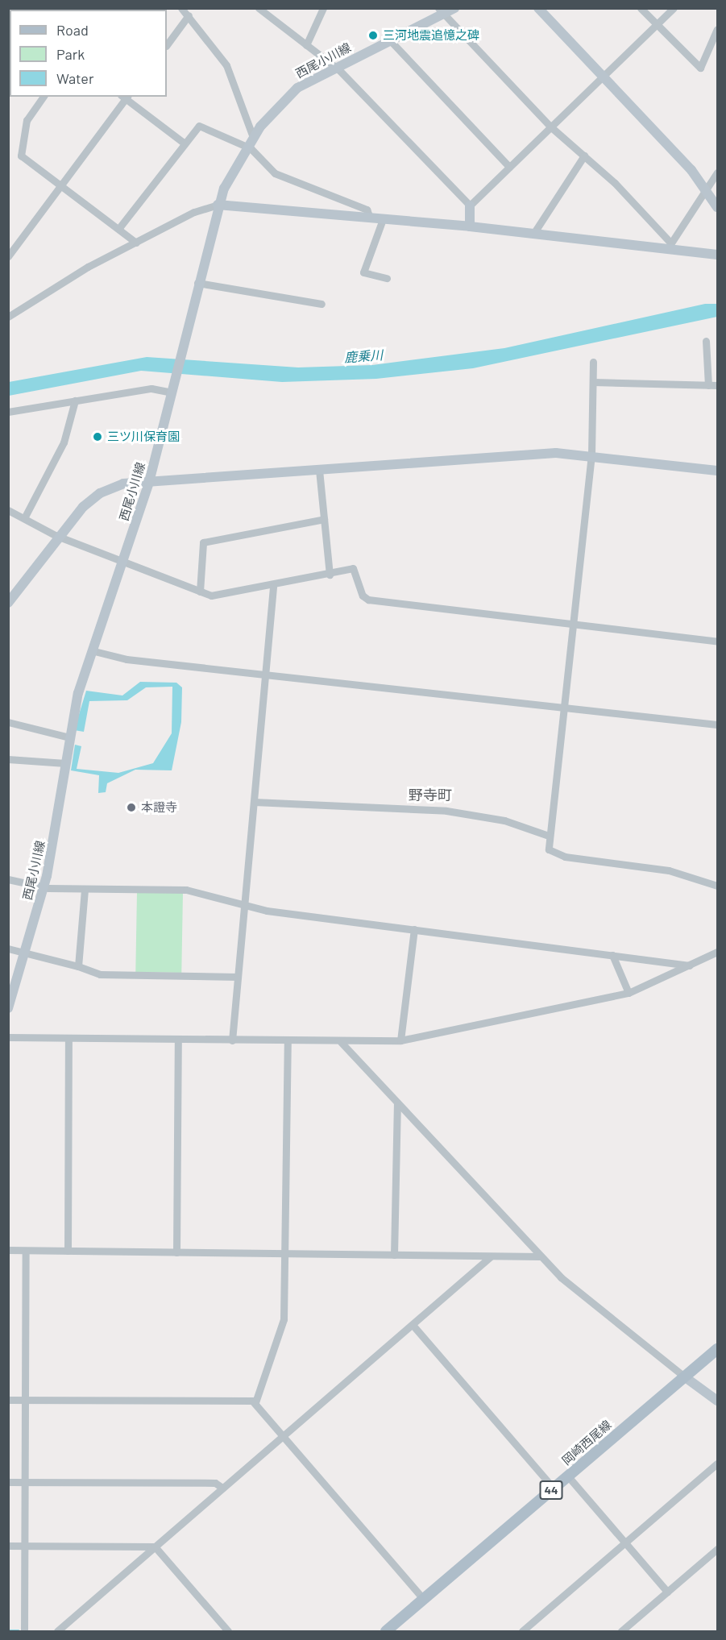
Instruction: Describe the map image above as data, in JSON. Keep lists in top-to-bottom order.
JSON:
{
  "streets": {
    "main road": ["岡崎西尾線", "44"],
    "street": ["西尾小川線"]
  },
  "districts": ["野寺町"],
  "water": ["鹿乗川"],
  "places": ["三河地震追憶之碑", "三ツ川保育園", "本證寺"],
  "legend": ["Road", "Park", "Water"]
}
